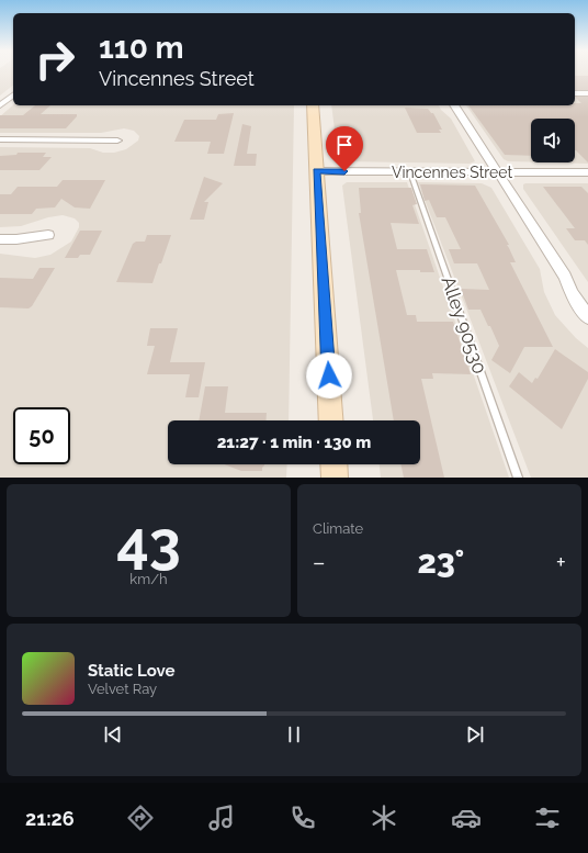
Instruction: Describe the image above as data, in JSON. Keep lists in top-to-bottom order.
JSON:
{
  "streets": {
    "street": ["Vincennes Street"],
    "lane": ["Alley 90530"]
  },
  "crossings": [
    ["Vincennes Street", "Alley 90530"]
  ],
  "page": {
    "turn": ["110 m", "Vincennes Street"],
    "limit": "50",
    "trip": "21:27 · 1 min · 130 m",
    "tile": [
      ["43", "km/h"],
      "Climate"
    ],
    "heat": ["−", "23°", "+"],
    "song": ["Static Love", "Velvet Ray"],
    "tabs": "21:26"
  }
}
